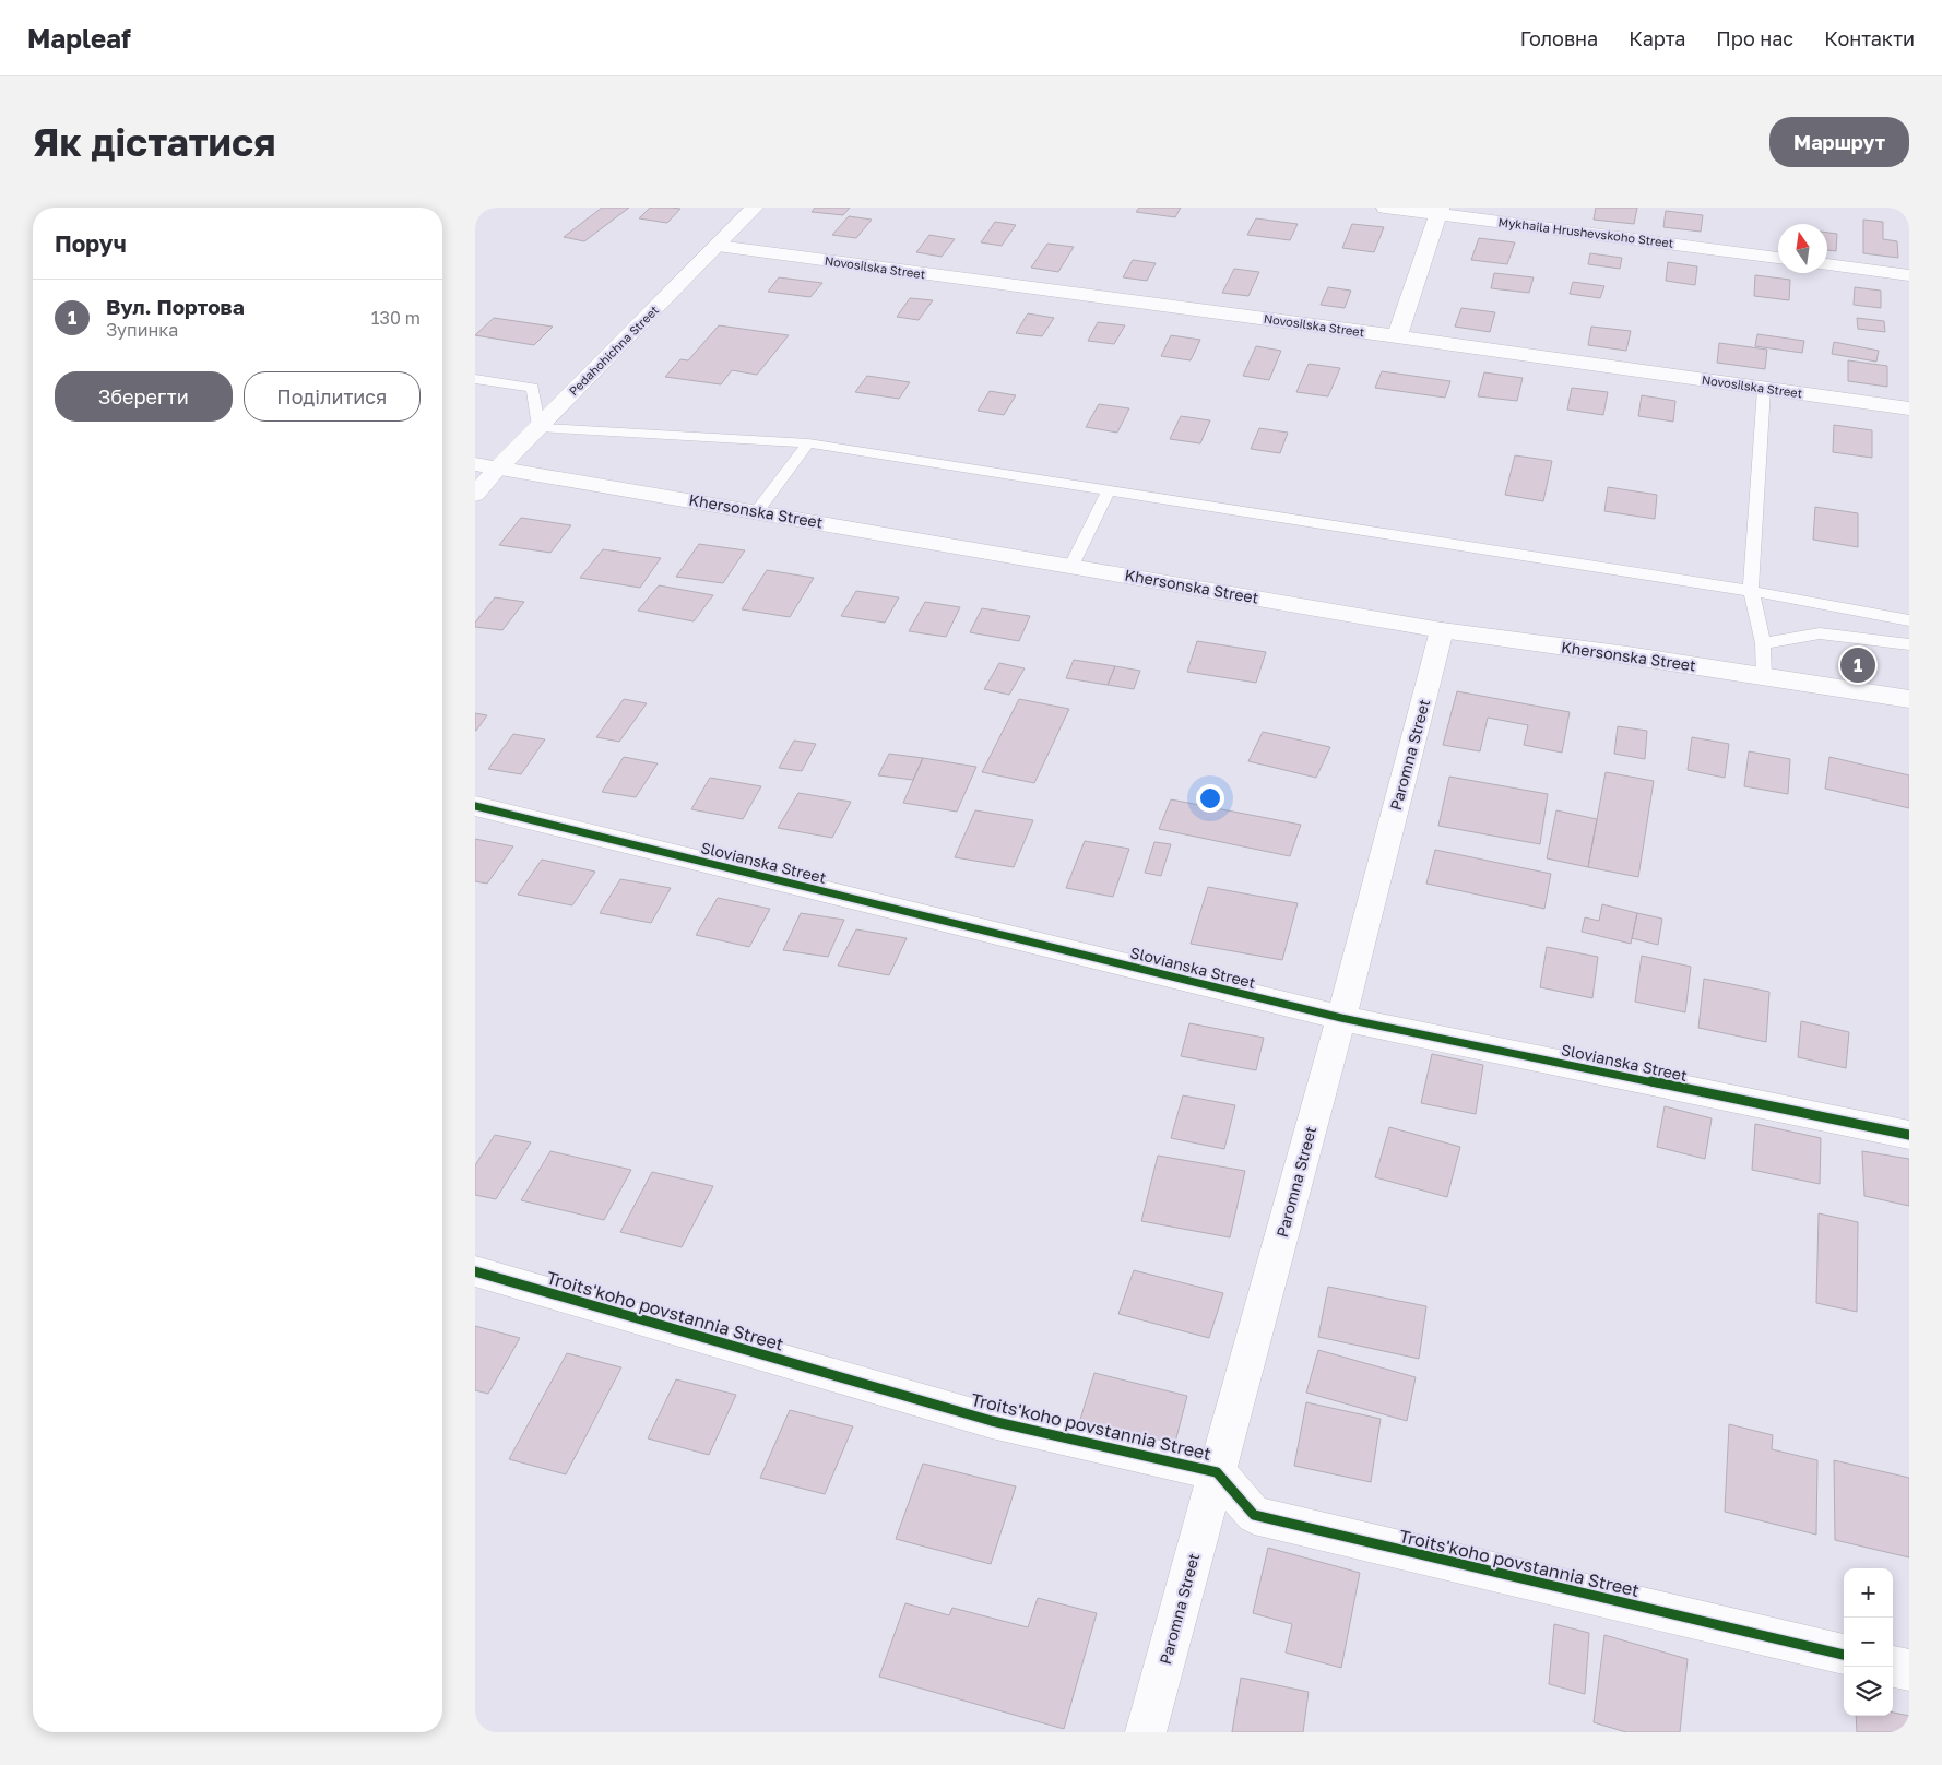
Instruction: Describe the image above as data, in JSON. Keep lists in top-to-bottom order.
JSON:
{
  "streets": {
    "street": [
      "Mykhaila Hrushevskoho Street",
      "Novosilska Street",
      "Pedahohichna Street",
      "Khersonska Street",
      "Paromna Street",
      "Slovianska Street",
      "Troits'koho povstannia Street"
    ]
  },
  "crossings": [
    ["Novosilska Street", "Pedahohichna Street"],
    ["Pedahohichna Street", "Khersonska Street"],
    ["Khersonska Street", "Paromna Street"],
    ["Paromna Street", "Slovianska Street"],
    ["Paromna Street", "Troits'koho povstannia Street"]
  ],
  "north": "top",
  "page": {
    "header": "Mapleaf",
    "nav": [
      "Головна",
      "Карта",
      "Про нас",
      "Контакти"
    ],
    "buttons": [
      "Маршрут",
      ["Зберегти", "Поділитися"]
    ],
    "title": "Як дістатися",
    "heading": "Поруч",
    "list": [
      {
        "mark": "1",
        "name": "Вул. Портова",
        "note": "Зупинка",
        "value": "130 m"
      }
    ],
    "pins": "1",
    "map_buttons": ["+", "−"]
  }
}
